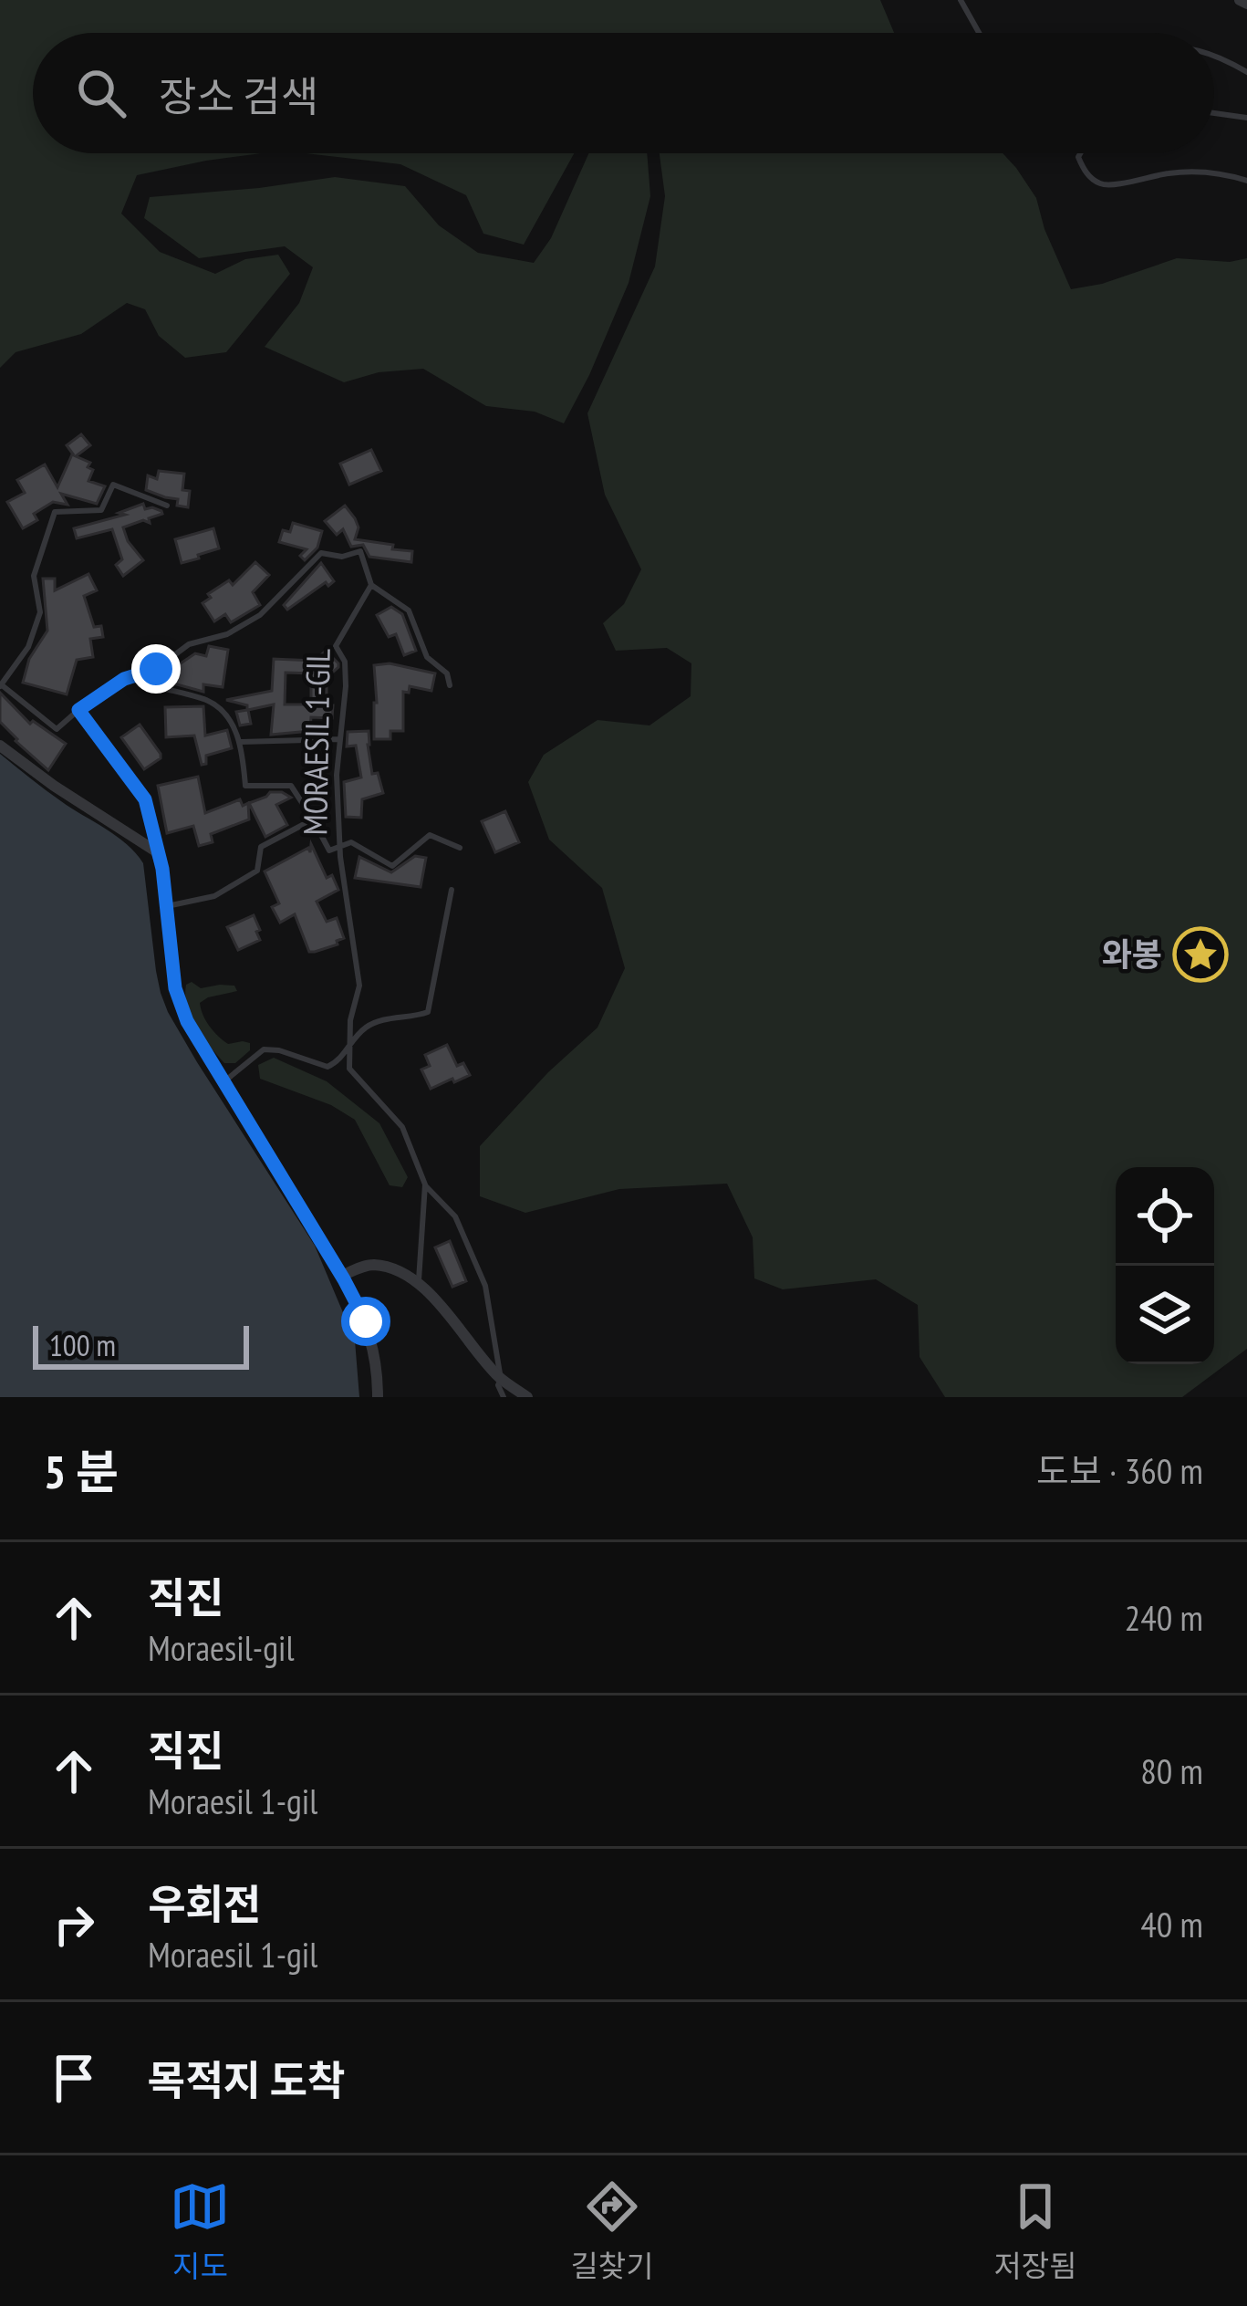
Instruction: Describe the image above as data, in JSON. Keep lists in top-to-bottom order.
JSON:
{
  "streets": {
    "lane": ["MORAESIL 1-GIL"]
  },
  "places": {
    "place": ["와봉"]
  },
  "scale_bar": "100 m",
  "page": {
    "search": "장소 검색",
    "scale": "100 m",
    "heading": ["5 분", "도보 · 360 m"],
    "list": [
      ["직진", "Moraesil-gil", "240 m"],
      ["직진", "Moraesil 1-gil", "80 m"],
      ["우회전", "Moraesil 1-gil", "40 m"],
      "목적지 도착"
    ],
    "nav": ["지도", "길찾기", "저장됨"]
  }
}
